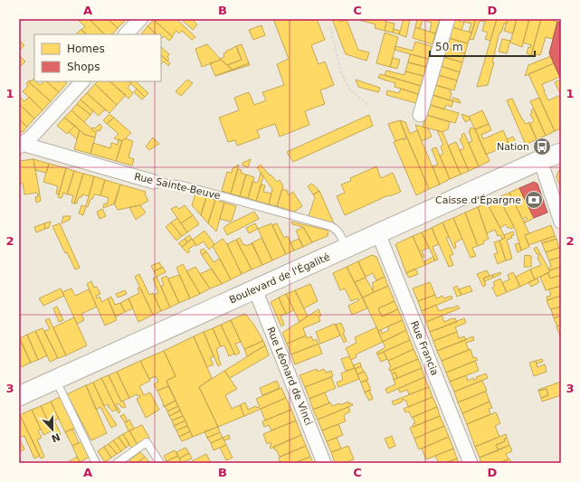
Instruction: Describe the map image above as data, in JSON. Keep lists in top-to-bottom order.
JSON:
{
  "streets": {
    "main road": ["Boulevard de l'Égalité"],
    "street": ["Rue Sainte-Beuve", "Rue Francia", "Rue Léonard de Vinci"]
  },
  "crossings": [
    ["Rue Sainte-Beuve", "Boulevard de l'Égalité"],
    ["Boulevard de l'Égalité", "Rue Francia"],
    ["Boulevard de l'Égalité", "Rue Léonard de Vinci"]
  ],
  "places": {
    "bus stop": ["Nation"],
    "bank": ["Caisse d'Épargne"]
  },
  "legend": ["Homes", "Shops"],
  "scale_bar": "50 m",
  "north": "bottom",
  "grid": {
    "columns": [
      "A",
      "B",
      "C",
      "D"
    ],
    "rows": ["1", "2", "3"]
  }
}
